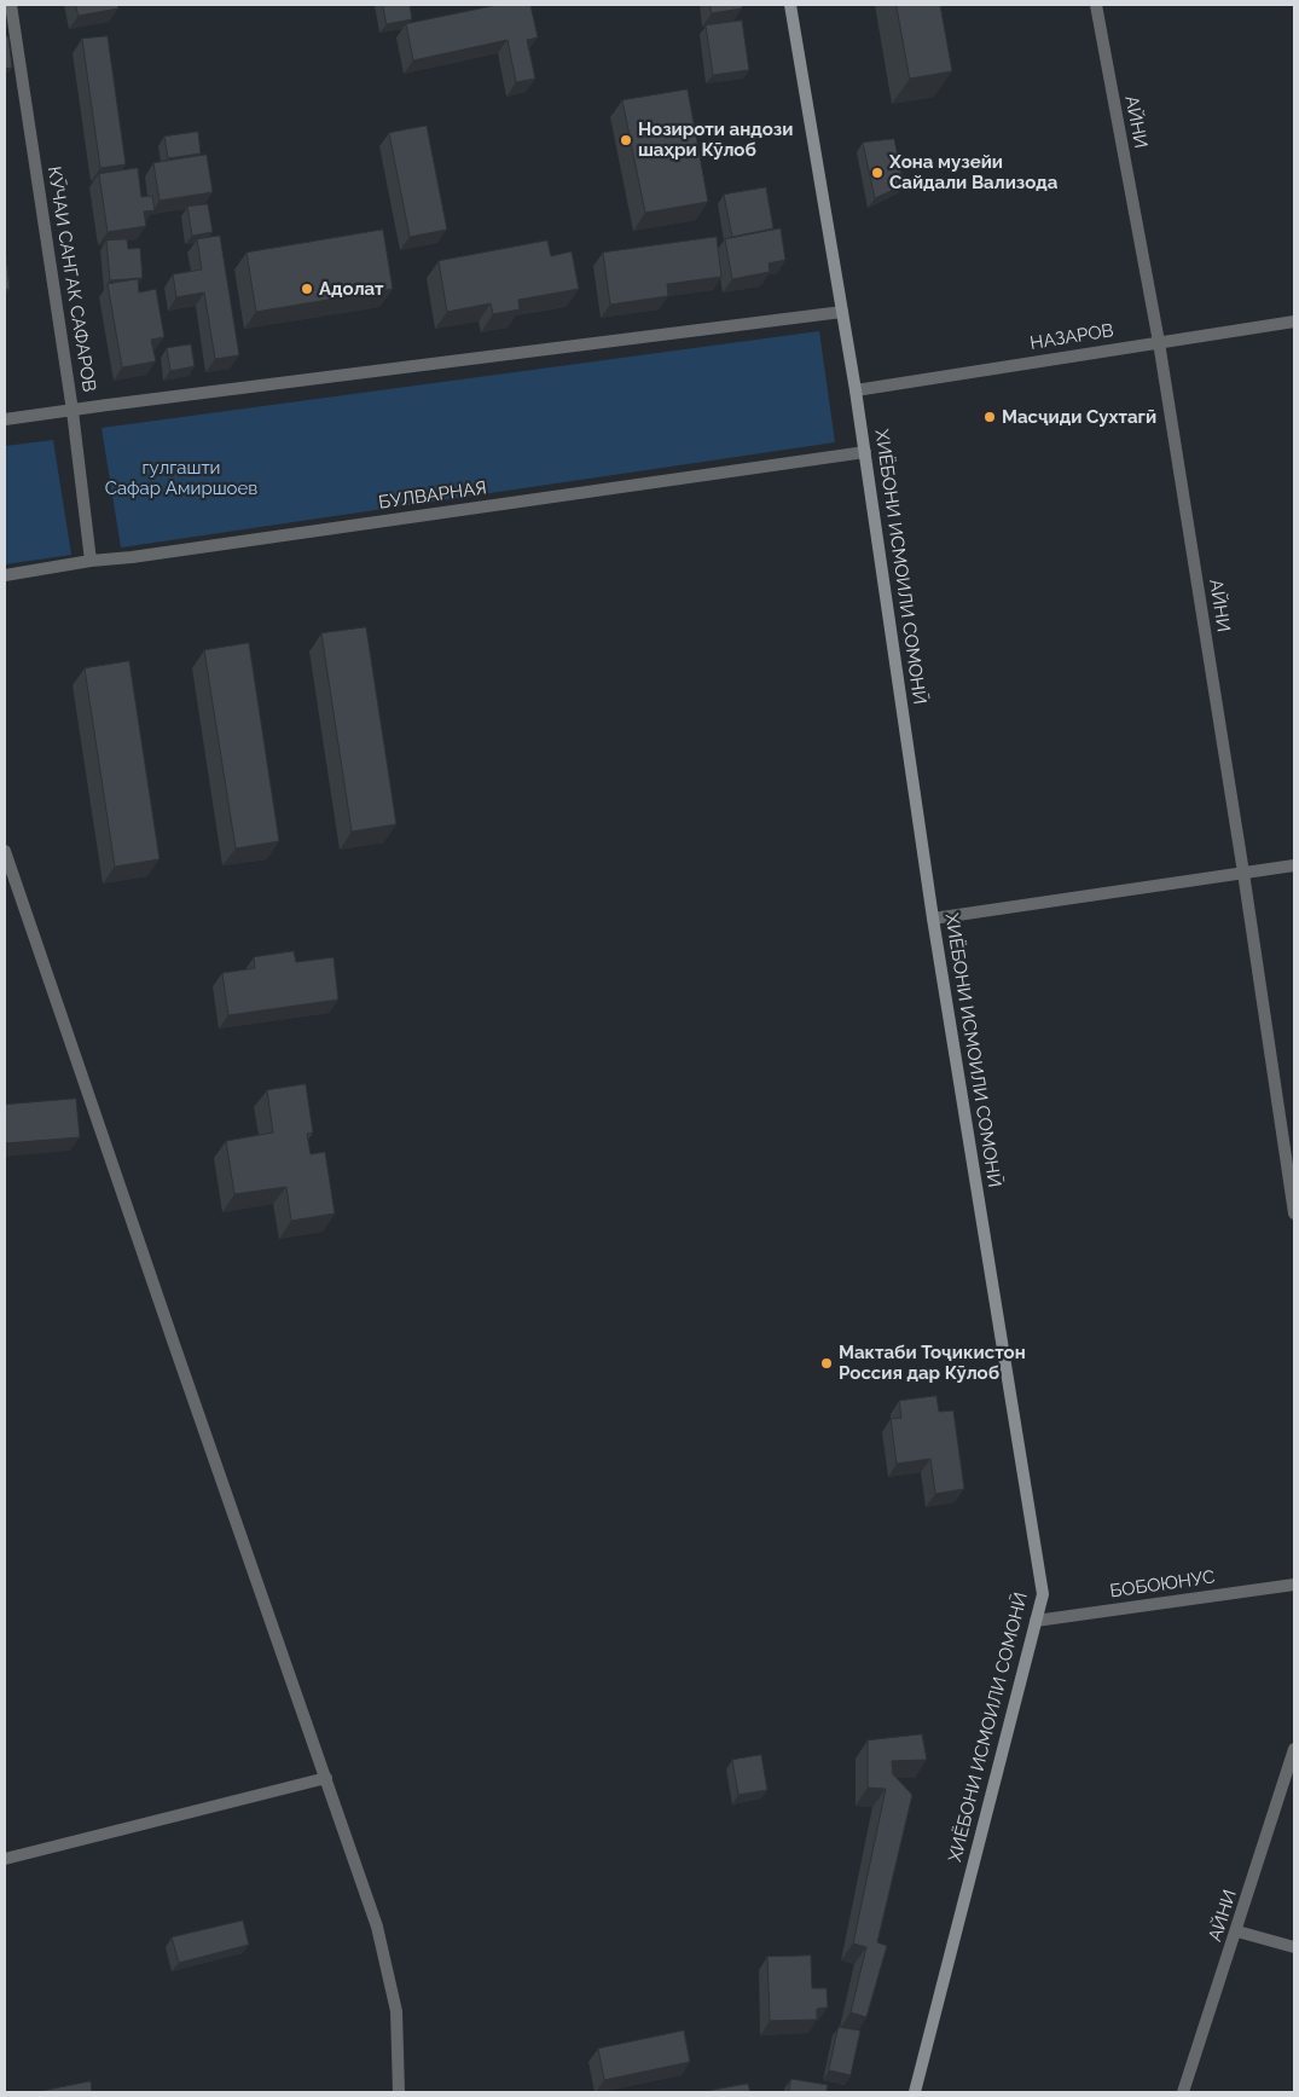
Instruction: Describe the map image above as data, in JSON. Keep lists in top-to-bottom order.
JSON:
{
  "streets": {
    "main road": ["ХИЁБОНИ ИСМОИЛИ СОМОНӢ"],
    "street": [
      "АЙНИ",
      "КӮЧАИ САНГАК САФАРОВ",
      "НАЗАРОВ",
      "БУЛВАРНАЯ",
      "БОБОЮНУС"
    ]
  },
  "crossings": [
    ["АЙНИ", "НАЗАРОВ"],
    ["КӮЧАИ САНГАК САФАРОВ", "БУЛВАРНАЯ"],
    ["НАЗАРОВ", "ХИЁБОНИ ИСМОИЛИ СОМОНӢ"],
    ["БУЛВАРНАЯ", "ХИЁБОНИ ИСМОИЛИ СОМОНӢ"],
    ["ХИЁБОНИ ИСМОИЛИ СОМОНӢ", "БОБОЮНУС"]
  ],
  "parks": ["гулгашти Сафар Амиршоев"],
  "places": [
    "Нозироти андози шаҳри Кӯлоб",
    "Хона музейи Сайдали Вализода",
    "Адолат",
    "Масҷиди Сухтагӣ",
    "Мактаби Тоҷикистон Россия дар Кӯлоб"
  ]
}
